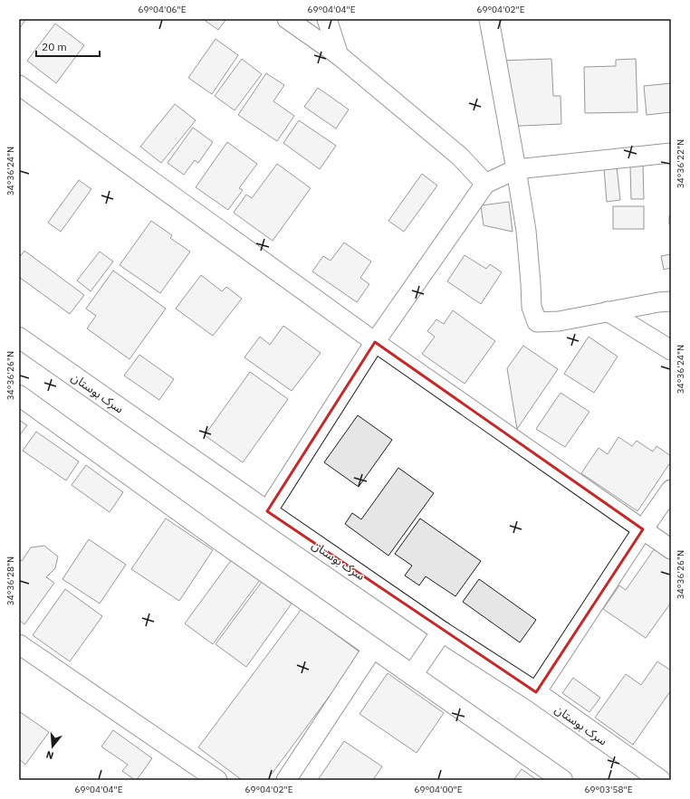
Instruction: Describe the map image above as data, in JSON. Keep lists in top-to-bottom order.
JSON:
{
  "streets": {
    "street": ["سرک بوستان"]
  },
  "scale_bar": "20 m",
  "north": "bottom",
  "coordinates": [
    "69°04'06\"E",
    "69°04'04\"E",
    "69°04'02\"E",
    "34°36'22\"N",
    "34°36'24\"N",
    "34°36'26\"N",
    "34°36'28\"N",
    "69°04'00\"E",
    "69°03'58\"E"
  ]
}
